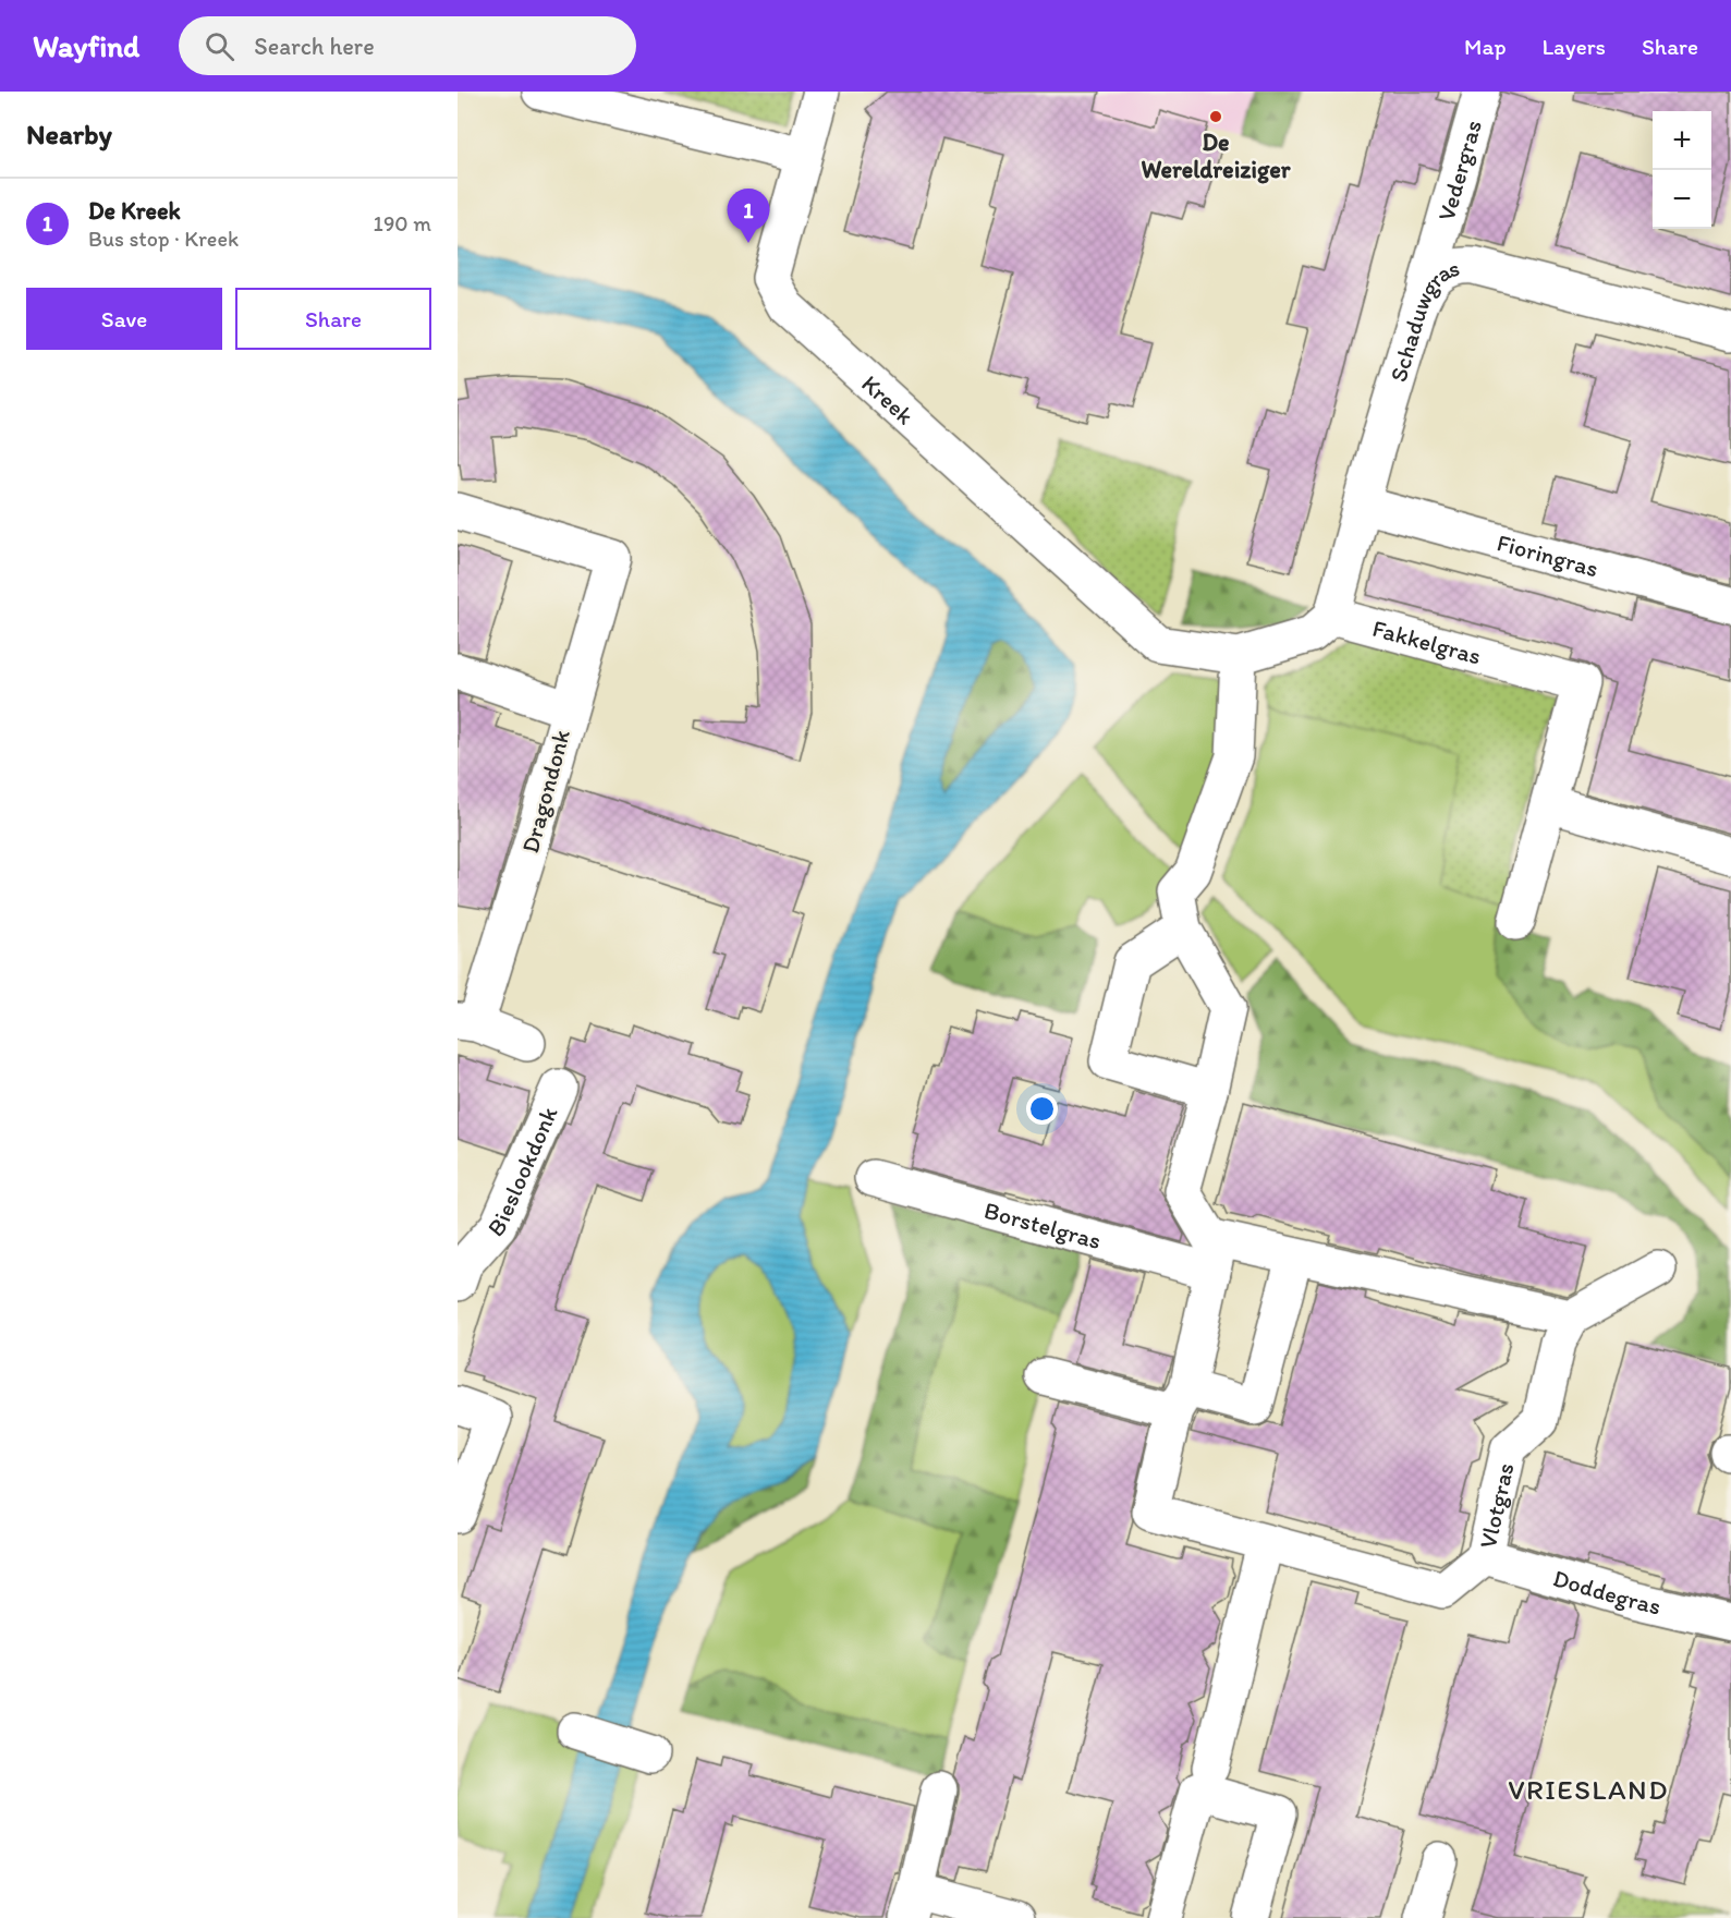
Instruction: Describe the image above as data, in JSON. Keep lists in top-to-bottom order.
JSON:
{
  "streets": {
    "street": [
      "Vedergras",
      "Schaduwgras",
      "Kreek",
      "Fioringras",
      "Fakkelgras",
      "Dragondonk",
      "Bieslookdonk",
      "Borstelgras",
      "Vlotgras",
      "Doddegras"
    ]
  },
  "crossings": [
    ["Vedergras", "Schaduwgras"],
    ["Schaduwgras", "Fioringras"],
    ["Schaduwgras", "Fakkelgras"],
    ["Borstelgras", "Vlotgras"],
    ["Vlotgras", "Doddegras"]
  ],
  "districts": ["VRIESLAND"],
  "places": ["De Wereldreiziger"],
  "page": {
    "header": "Wayfind",
    "search": "Search here",
    "nav": ["Map", "Layers", "Share"],
    "heading": "Nearby",
    "map_buttons": ["+", "−"],
    "list": [
      {
        "mark": "1",
        "name": "De Kreek",
        "note": "Bus stop · Kreek",
        "value": "190 m"
      }
    ],
    "pins": "1",
    "buttons": ["Save", "Share"]
  }
}
